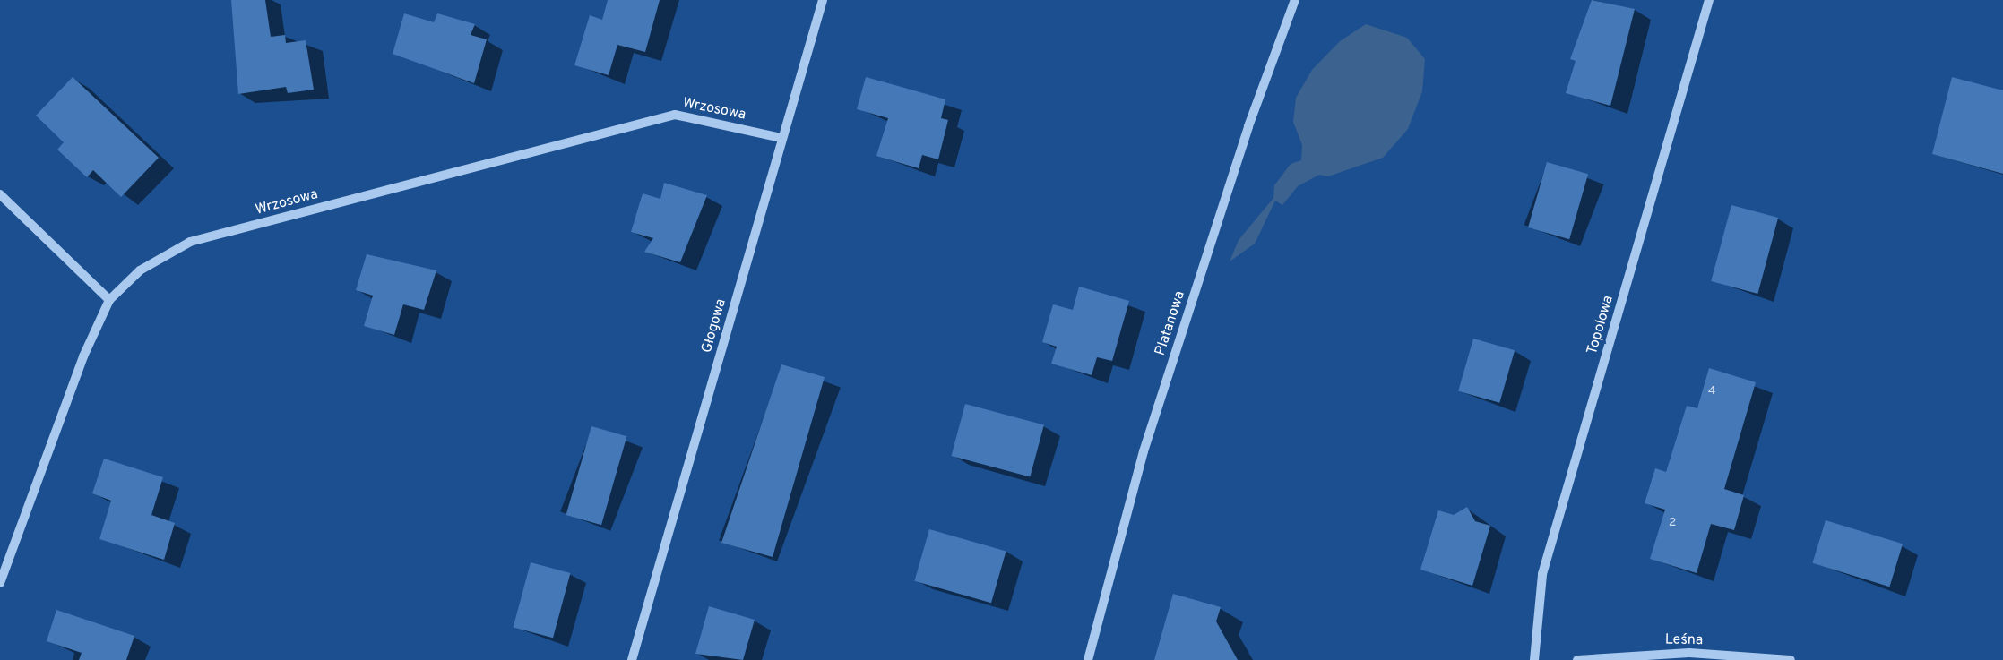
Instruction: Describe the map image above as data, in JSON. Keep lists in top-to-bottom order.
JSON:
{
  "streets": {
    "street": [
      "Wrzosowa",
      "Platanowa",
      "Topolowa",
      "Głogowa",
      "Leśna"
    ]
  },
  "crossings": [
    ["Wrzosowa", "Głogowa"]
  ],
  "house_numbers": ["4", "2"]
}
